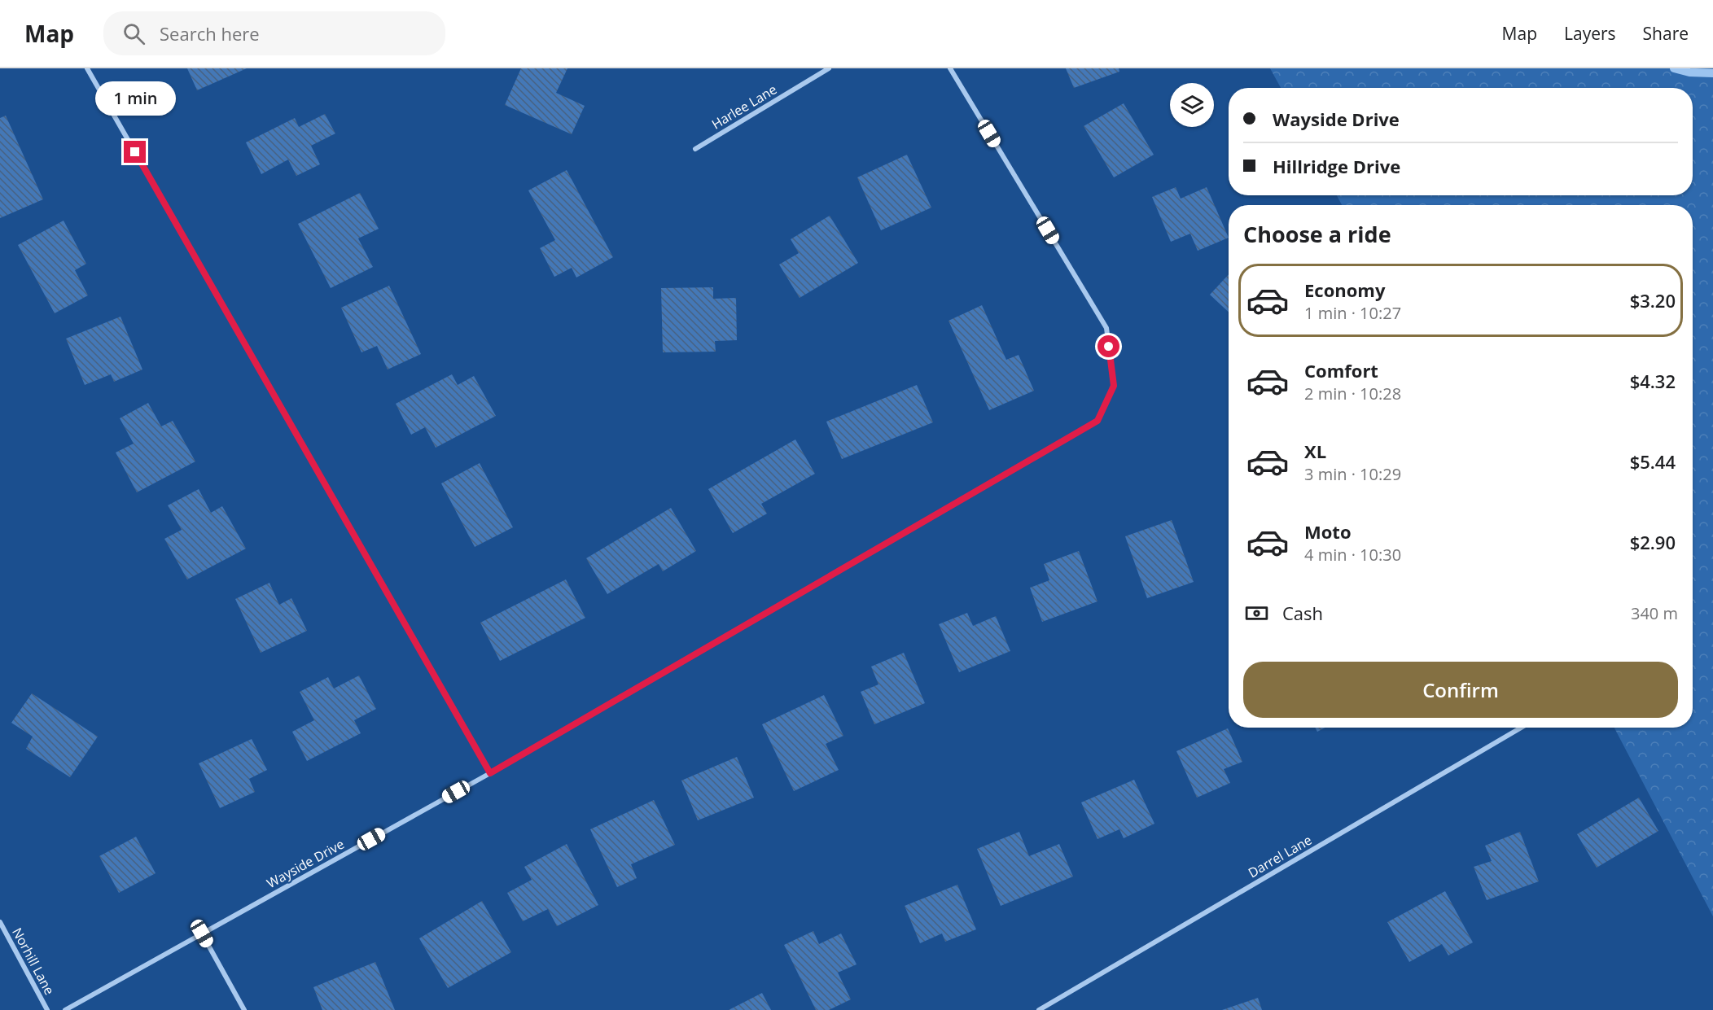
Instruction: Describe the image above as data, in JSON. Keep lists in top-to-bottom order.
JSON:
{
  "streets": {
    "street": [
      "Harlee Lane",
      "Darrel Lane",
      "Wayside Drive",
      "Norhill Lane"
    ]
  },
  "page": {
    "header": "Map",
    "search": "Search here",
    "nav": ["Map", "Layers", "Share"],
    "bubble": "1 min",
    "banner": ["Wayside Drive", "Hillridge Drive"],
    "heading": "Choose a ride",
    "list": [
      {
        "name": "Economy",
        "note": "1 min · 10:27",
        "value": "$3.20"
      },
      {
        "name": "Comfort",
        "note": "2 min · 10:28",
        "value": "$4.32"
      },
      {
        "name": "XL",
        "note": "3 min · 10:29",
        "value": "$5.44"
      },
      {
        "name": "Moto",
        "note": "4 min · 10:30",
        "value": "$2.90"
      }
    ],
    "pay": ["Cash", "340 m"],
    "buttons": "Confirm"
  }
}
